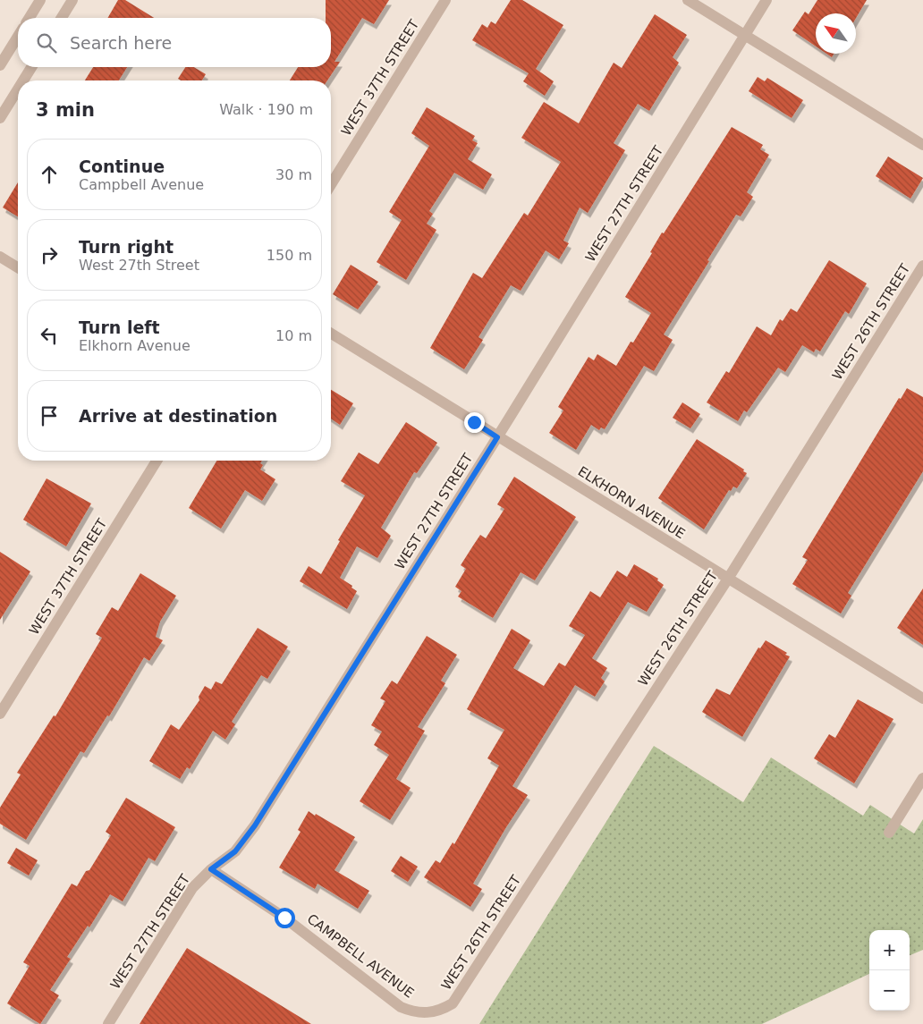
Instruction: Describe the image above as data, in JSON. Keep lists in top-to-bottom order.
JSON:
{
  "streets": {
    "street": [
      "WEST 37TH STREET",
      "WEST 27TH STREET",
      "WEST 26TH STREET",
      "ELKHORN AVENUE",
      "CAMPBELL AVENUE"
    ]
  },
  "crossings": [
    ["WEST 27TH STREET", "ELKHORN AVENUE"],
    ["WEST 27TH STREET", "CAMPBELL AVENUE"],
    ["WEST 26TH STREET", "ELKHORN AVENUE"],
    ["WEST 26TH STREET", "CAMPBELL AVENUE"]
  ],
  "north": "top left",
  "page": {
    "search": "Search here",
    "heading": ["3 min", "Walk · 190 m"],
    "list": [
      ["Continue", "Campbell Avenue", "30 m"],
      ["Turn right", "West 27th Street", "150 m"],
      ["Turn left", "Elkhorn Avenue", "10 m"],
      "Arrive at destination"
    ],
    "map_buttons": ["+", "−"]
  }
}
